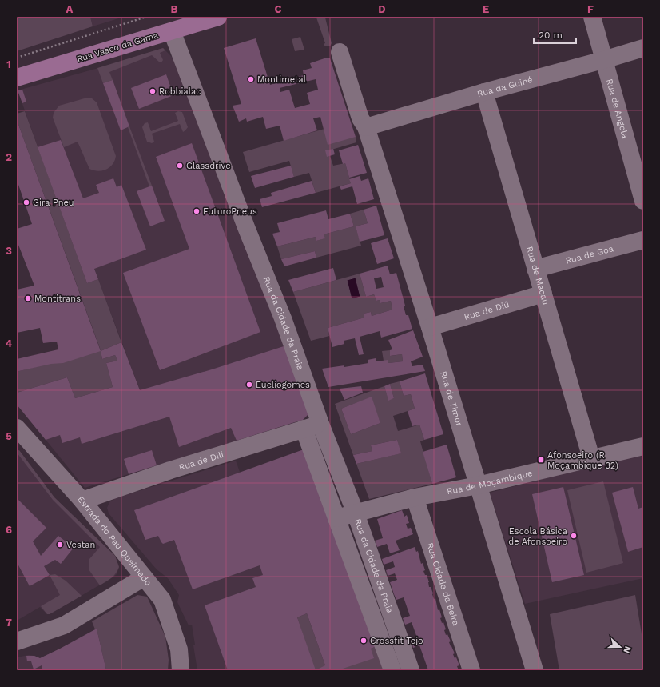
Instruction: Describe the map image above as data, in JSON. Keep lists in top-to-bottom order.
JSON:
{
  "streets": {
    "main road": ["Rua Vasco da Gama"],
    "street": [
      "Rua da Guiné",
      "Rua de Angola",
      "Rua de Goa",
      "Rua de Macau",
      "Rua de Diú",
      "Rua da Cidade da Praia",
      "Rua de Timor",
      "Rua de Díli",
      "Rua de Moçambique",
      "Estrada do Pau Queimado",
      "Rua Cidade da Beira"
    ]
  },
  "crossings": [
    ["Rua Vasco da Gama", "Rua da Cidade da Praia"],
    ["Rua da Guiné", "Rua de Angola"],
    ["Rua da Guiné", "Rua de Macau"],
    ["Rua da Guiné", "Rua de Timor"],
    ["Rua de Goa", "Rua de Macau"],
    ["Rua de Macau", "Rua de Diú"],
    ["Rua de Macau", "Rua de Moçambique"],
    ["Rua de Diú", "Rua de Timor"],
    ["Rua da Cidade da Praia", "Rua de Díli"],
    ["Rua da Cidade da Praia", "Rua de Moçambique"],
    ["Rua de Timor", "Rua de Moçambique"],
    ["Rua de Díli", "Estrada do Pau Queimado"],
    ["Rua de Moçambique", "Rua Cidade da Beira"]
  ],
  "places": {
    "other": [
      "Montimetal",
      "Robbialac",
      "Glassdrive",
      "Gira Pneu",
      "FuturoPneus",
      "Montitrans",
      "Eucliogomes",
      "Escola Básica de Afonsoeiro",
      "Vestan",
      "Crossfit Tejo"
    ],
    "transit": ["Afonsoeiro (R Moçambique 32)"]
  },
  "scale_bar": "20 m",
  "north": "right",
  "grid": {
    "columns": [
      "A",
      "B",
      "C",
      "D",
      "E",
      "F"
    ],
    "rows": [
      "1",
      "2",
      "3",
      "4",
      "5",
      "6",
      "7"
    ]
  }
}
